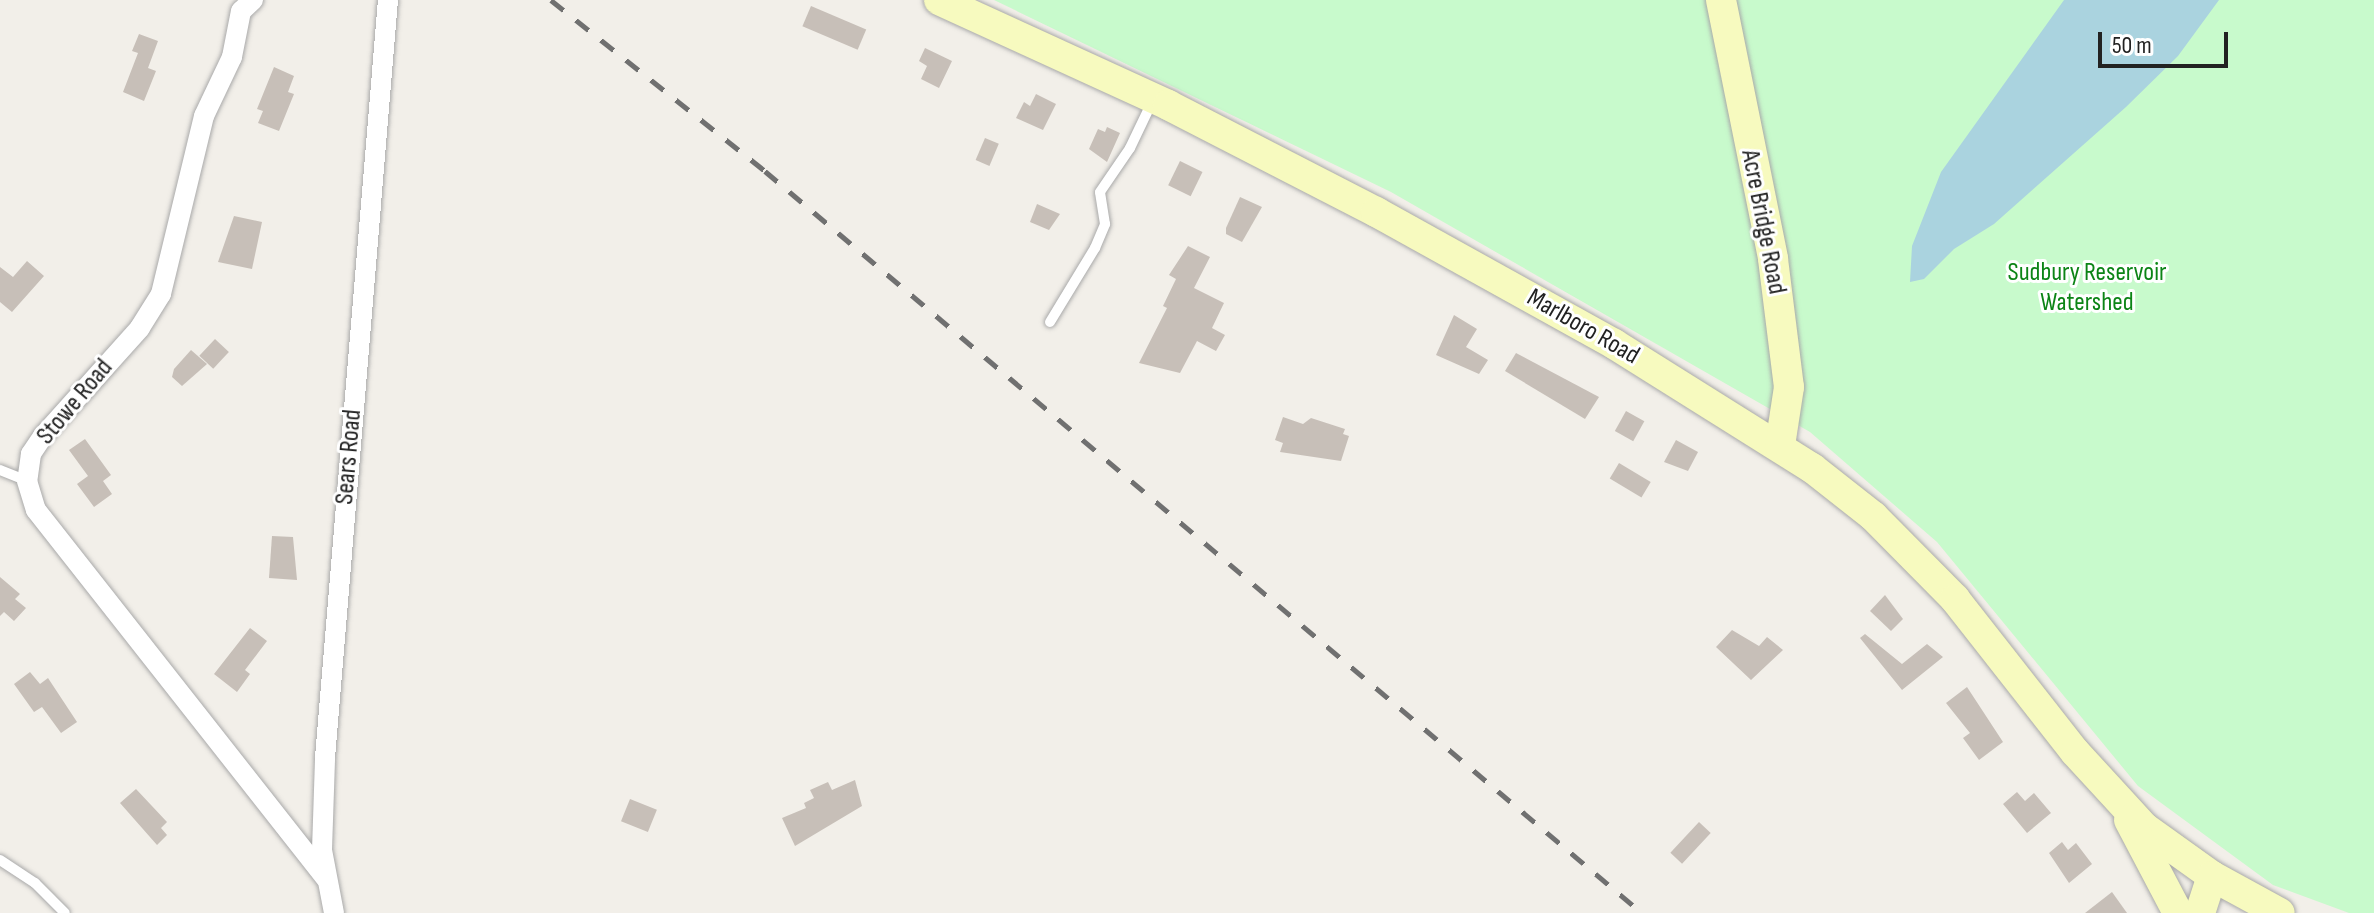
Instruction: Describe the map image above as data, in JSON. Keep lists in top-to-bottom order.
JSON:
{
  "streets": {
    "main road": ["Acre Bridge Road", "Marlboro Road"],
    "street": ["Stowe Road", "Sears Road"]
  },
  "crossings": [
    ["Acre Bridge Road", "Marlboro Road"]
  ],
  "parks": ["Sudbury Reservoir Watershed"],
  "scale_bar": "50 m"
}
